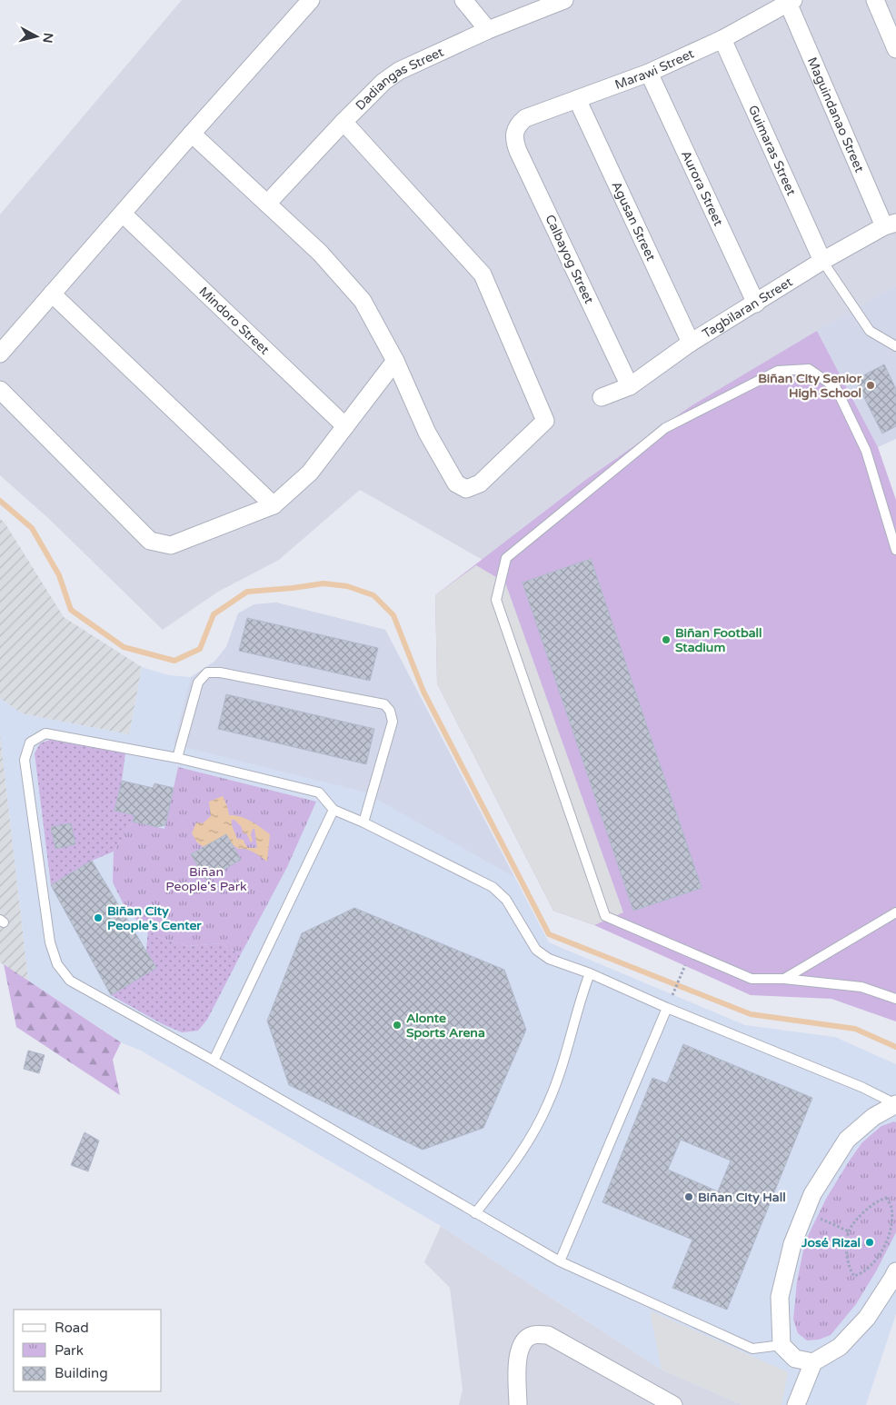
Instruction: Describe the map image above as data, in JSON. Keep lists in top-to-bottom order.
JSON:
{
  "streets": {
    "street": [
      "Marawi Street",
      "Dadiangas Street",
      "Maguindanao Street",
      "Guimaras Street",
      "Aurora Street",
      "Agusan Street",
      "Calbayog Street",
      "Tagbilaran Street",
      "Mindoro Street"
    ]
  },
  "crossings": [
    ["Marawi Street", "Maguindanao Street"],
    ["Marawi Street", "Guimaras Street"],
    ["Marawi Street", "Aurora Street"],
    ["Marawi Street", "Agusan Street"],
    ["Marawi Street", "Calbayog Street"],
    ["Maguindanao Street", "Tagbilaran Street"],
    ["Guimaras Street", "Tagbilaran Street"],
    ["Aurora Street", "Tagbilaran Street"],
    ["Agusan Street", "Tagbilaran Street"],
    ["Calbayog Street", "Tagbilaran Street"]
  ],
  "parks": ["Biñan People's Park"],
  "places": [
    "Biñan City Senior High School",
    "Biñan Football Stadium",
    "Biñan City People's Center",
    "Alonte Sports Arena",
    "Biñan City Hall",
    "José Rizal"
  ],
  "legend": ["Road", "Park", "Building"],
  "north": "right"
}
